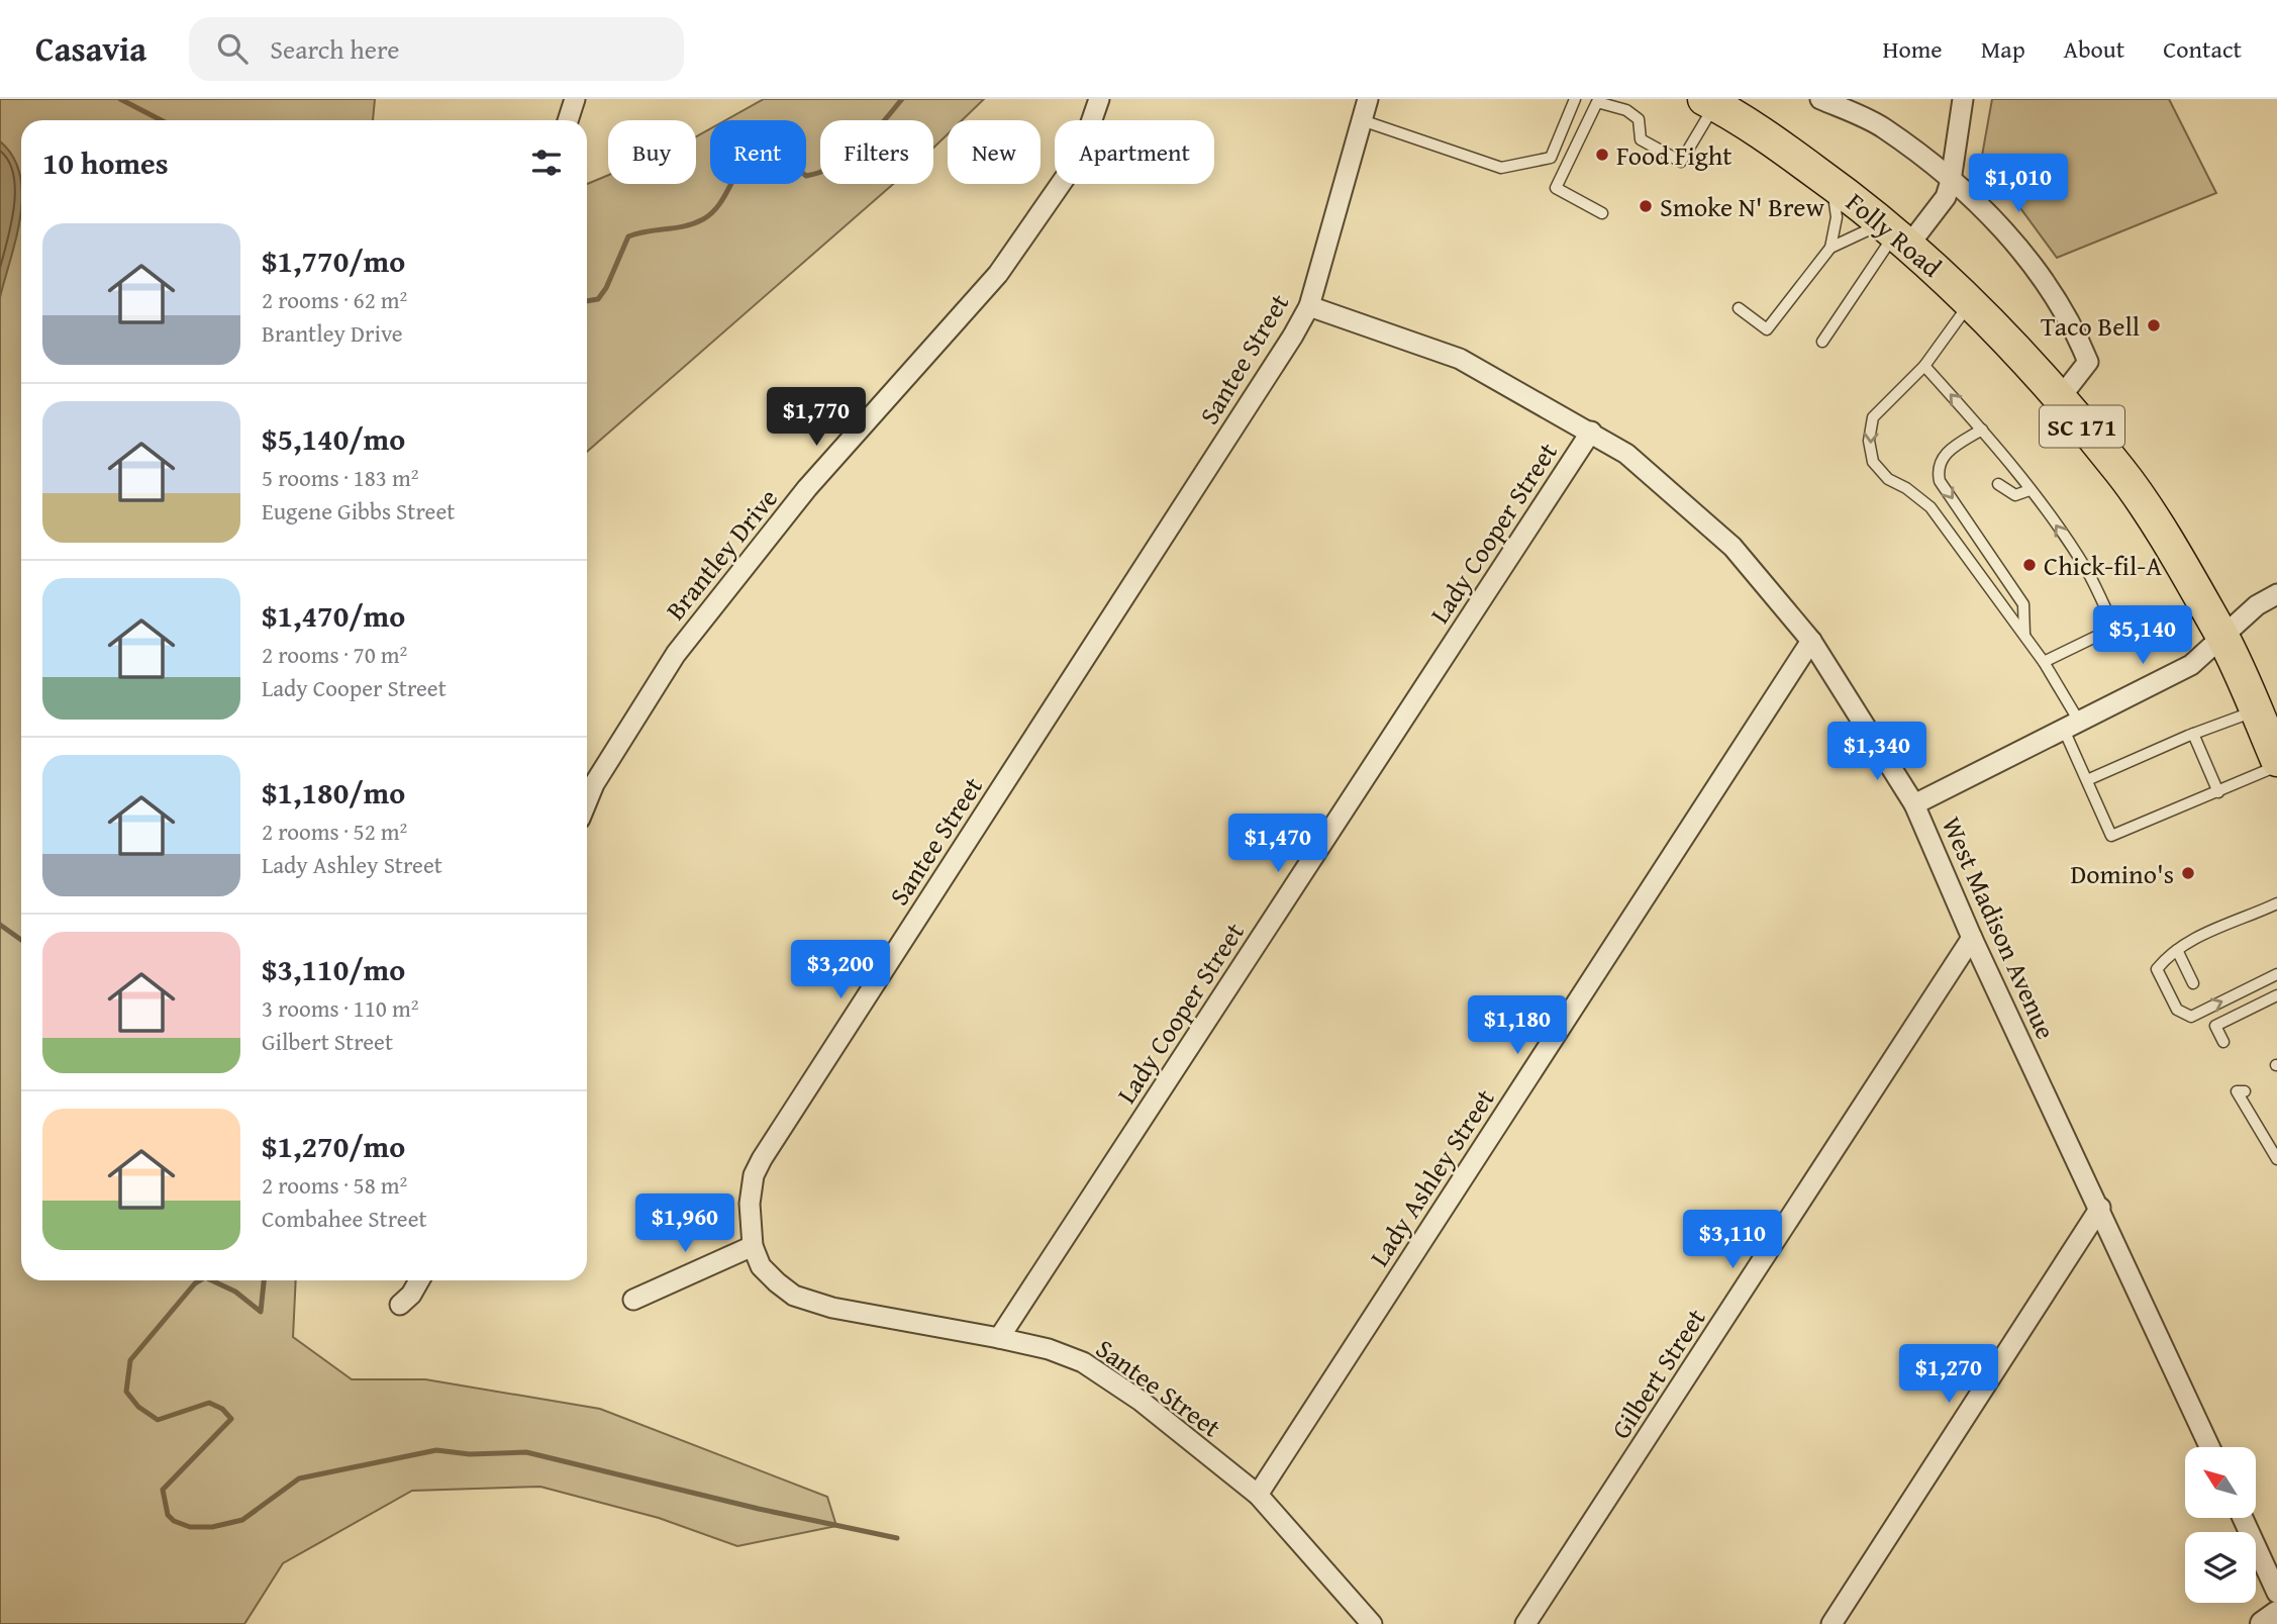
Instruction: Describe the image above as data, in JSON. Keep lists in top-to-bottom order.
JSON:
{
  "streets": {
    "main road": ["Folly Road", "SC 171"],
    "street": [
      "Santee Street",
      "Lady Cooper Street",
      "Brantley Drive",
      "West Madison Avenue",
      "Lady Ashley Street",
      "Gilbert Street"
    ]
  },
  "crossings": [
    ["Santee Street", "Lady Cooper Street"],
    ["Santee Street", "West Madison Avenue"],
    ["Santee Street", "Lady Ashley Street"],
    ["Lady Cooper Street", "West Madison Avenue"],
    ["West Madison Avenue", "Lady Ashley Street"],
    ["West Madison Avenue", "Gilbert Street"]
  ],
  "places": [
    "Food Fight",
    "Smoke N' Brew",
    "Taco Bell",
    "Chick-fil-A",
    "Domino's"
  ],
  "north": "top left",
  "page": {
    "header": "Casavia",
    "search": "Search here",
    "nav": [
      "Home",
      "Map",
      "About",
      "Contact"
    ],
    "chip": [
      "Buy",
      "Rent",
      "Filters",
      "New",
      "Apartment"
    ],
    "heading": "10 homes",
    "price": [
      "$1,010",
      "$1,770",
      "$5,140",
      "$1,340",
      "$1,470",
      "$3,200",
      "$1,180",
      "$1,960",
      "$3,110",
      "$1,270"
    ],
    "list": [
      {
        "name": "$1,770/mo",
        "note": "2 rooms · 62 m² · Brantley Drive"
      },
      {
        "name": "$5,140/mo",
        "note": "5 rooms · 183 m² · Eugene Gibbs Street"
      },
      {
        "name": "$1,470/mo",
        "note": "2 rooms · 70 m² · Lady Cooper Street"
      },
      {
        "name": "$1,180/mo",
        "note": "2 rooms · 52 m² · Lady Ashley Street"
      },
      {
        "name": "$3,110/mo",
        "note": "3 rooms · 110 m² · Gilbert Street"
      },
      {
        "name": "$1,270/mo",
        "note": "2 rooms · 58 m² · Combahee Street"
      }
    ]
  }
}
